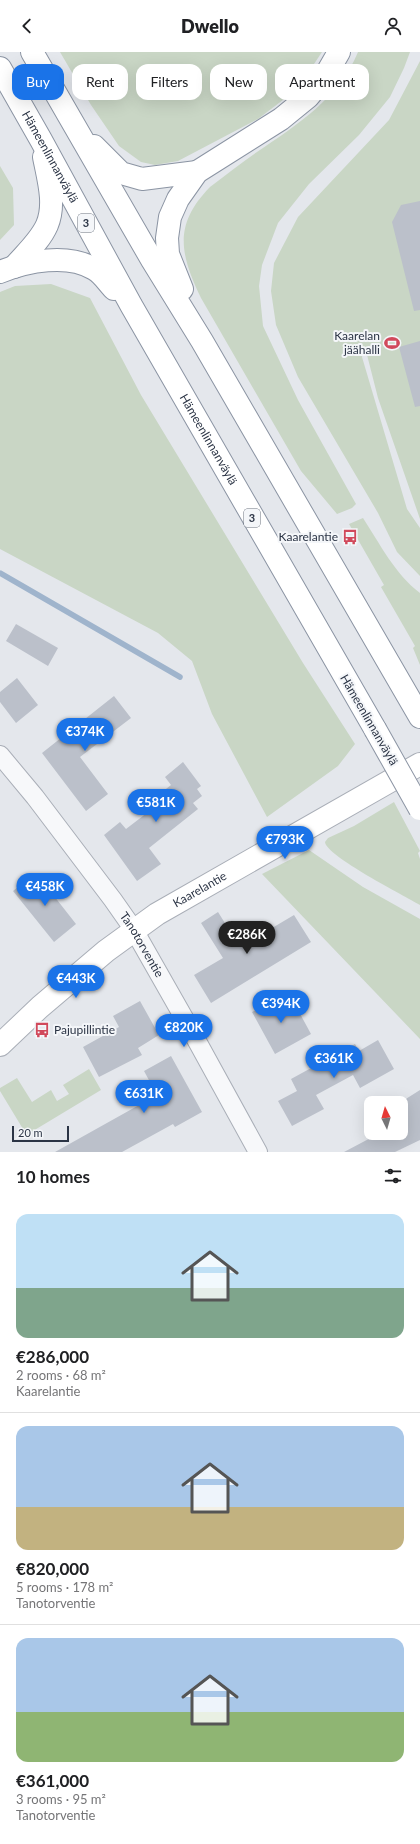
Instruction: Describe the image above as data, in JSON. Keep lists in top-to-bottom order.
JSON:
{
  "streets": {
    "main road": ["Hämeenlinnanväylä", "3", "Kaarelantie"],
    "street": ["Tanotorventie"]
  },
  "crossings": [
    ["Kaarelantie", "Tanotorventie"]
  ],
  "places": {
    "sports": ["Kaarelan jäähalli"],
    "bus stop": ["Kaarelantie", "Pajupillintie"]
  },
  "scale_bar": "20 m",
  "north": "top",
  "page": {
    "header": "Dwello",
    "chip": [
      "Buy",
      "Rent",
      "Filters",
      "New",
      "Apartment"
    ],
    "price": [
      "€374K",
      "€581K",
      "€793K",
      "€458K",
      "€286K",
      "€443K",
      "€394K",
      "€820K",
      "€361K",
      "€631K"
    ],
    "scale": "20 m",
    "heading": "10 homes",
    "list": [
      {
        "name": "€286,000",
        "note": "2 rooms · 68 m² · Kaarelantie"
      },
      {
        "name": "€820,000",
        "note": "5 rooms · 178 m² · Tanotorventie"
      },
      {
        "name": "€361,000",
        "note": "3 rooms · 95 m² · Tanotorventie"
      }
    ]
  }
}
